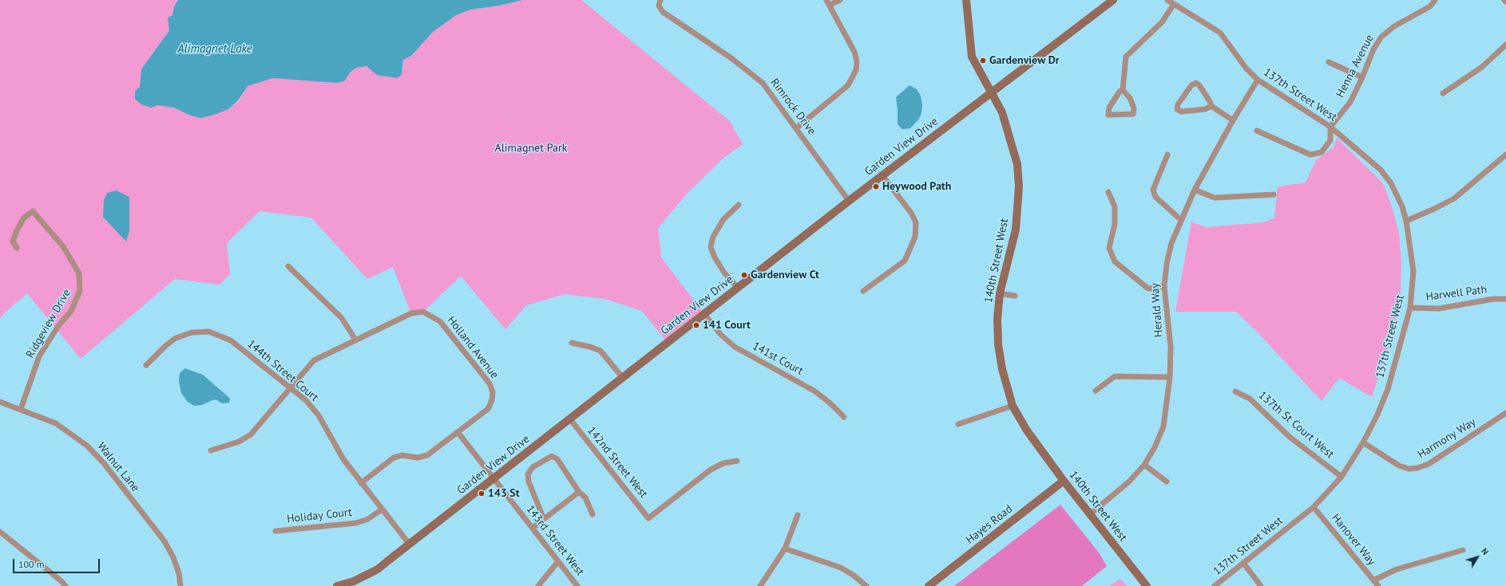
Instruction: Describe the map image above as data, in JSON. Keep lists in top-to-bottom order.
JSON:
{
  "streets": {
    "street": [
      "Henna Avenue",
      "137th Street West",
      "Rimrock Drive",
      "Garden View Drive",
      "140th Street West",
      "Harwell Path",
      "Herald Way",
      "Ridgeview Drive",
      "Holland Avenue",
      "141st Court",
      "144th Street Court",
      "137th St Court West",
      "Harmony Way",
      "142nd Street West",
      "Walnut Lane",
      "Holiday Court",
      "Hayes Road",
      "Hanover Way",
      "143rd Street West"
    ]
  },
  "crossings": [
    ["Henna Avenue", "137th Street West"],
    ["137th Street West", "Harwell Path"],
    ["137th Street West", "Herald Way"],
    ["137th Street West", "137th St Court West"],
    ["137th Street West", "Harmony Way"],
    ["137th Street West", "Hanover Way"],
    ["Rimrock Drive", "Garden View Drive"],
    ["Garden View Drive", "140th Street West"],
    ["Garden View Drive", "141st Court"],
    ["Garden View Drive", "144th Street Court"],
    ["Garden View Drive", "142nd Street West"],
    ["Garden View Drive", "143rd Street West"],
    ["140th Street West", "Herald Way"],
    ["140th Street West", "Hayes Road"],
    ["Ridgeview Drive", "Walnut Lane"],
    ["Holland Avenue", "144th Street Court"],
    ["Holland Avenue", "143rd Street West"],
    ["144th Street Court", "Holiday Court"]
  ],
  "water": ["Alimagnet Lake"],
  "parks": ["Alimagnet Park"],
  "places": [
    "Gardenview Dr",
    "Heywood Path",
    "Gardenview Ct",
    "141 Court",
    "143 St"
  ],
  "scale_bar": "100 m",
  "north": "top right"
}
